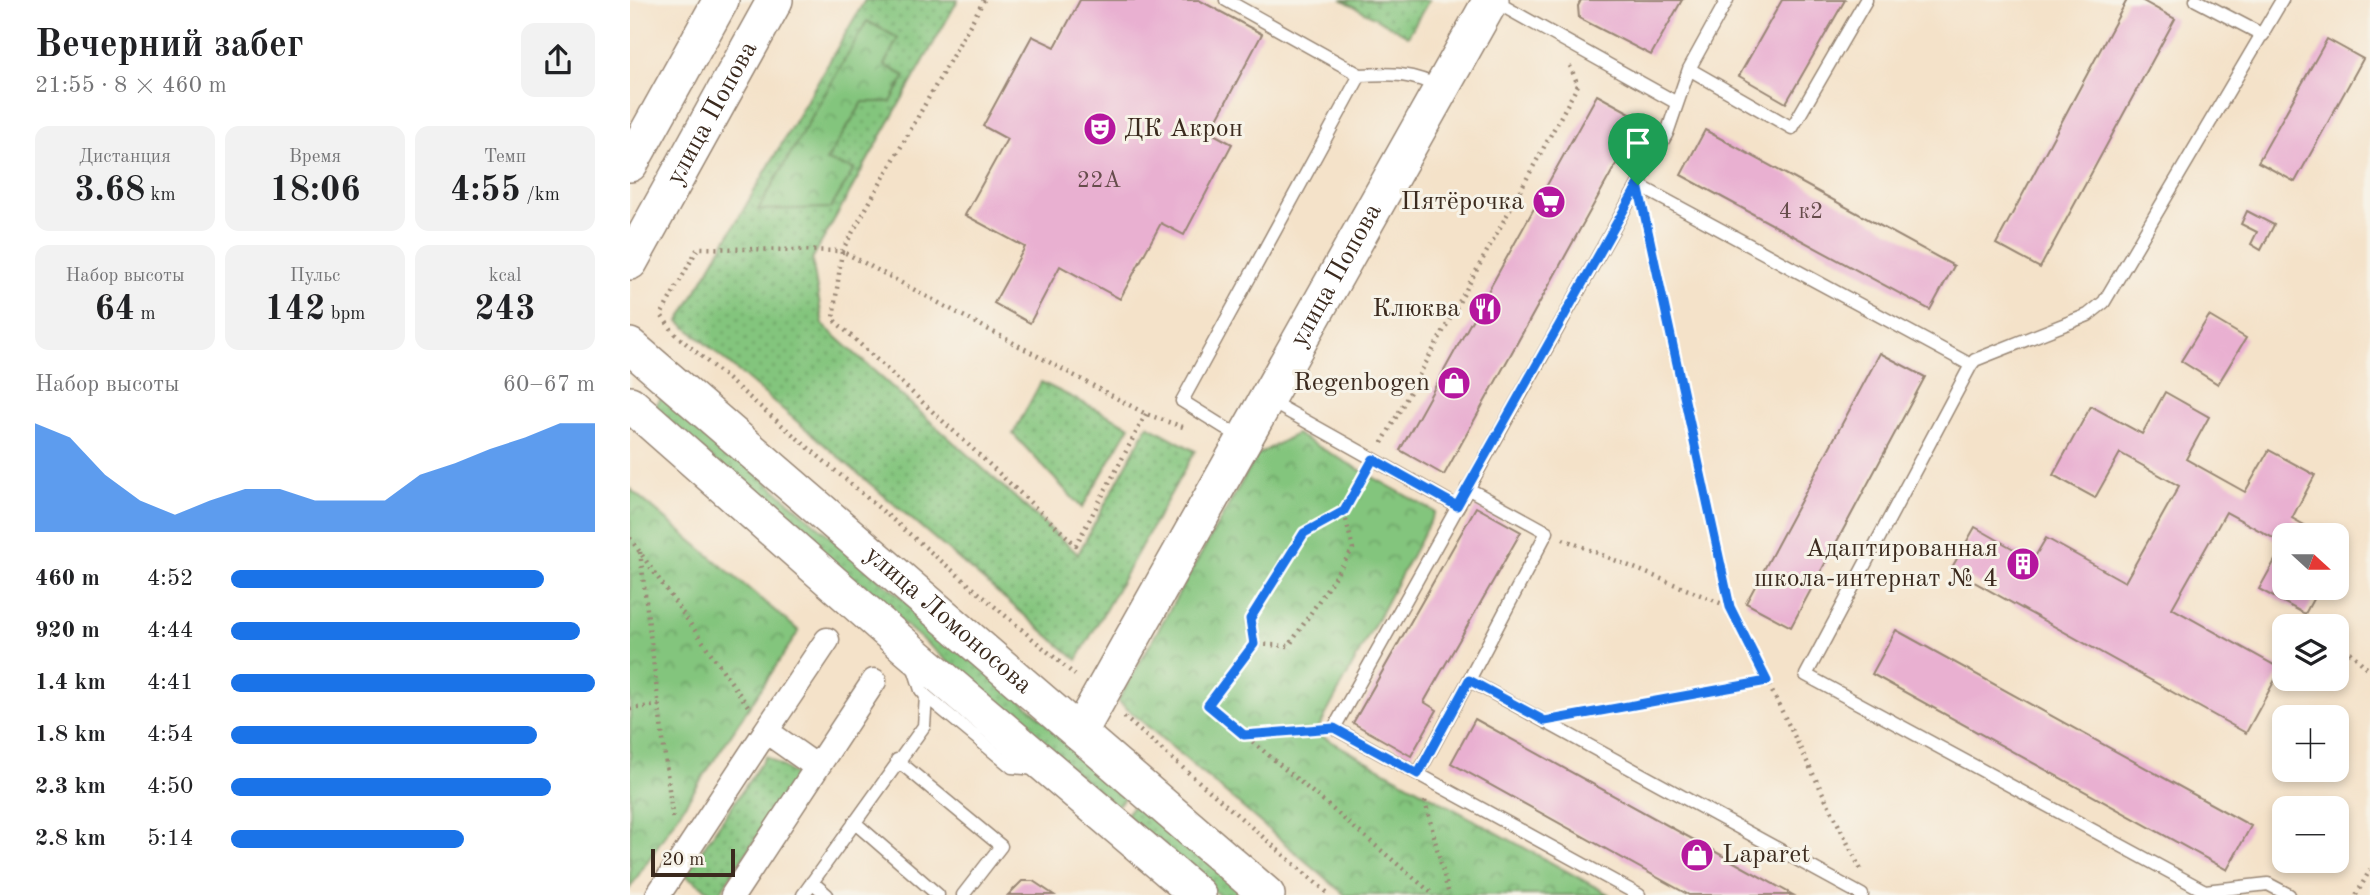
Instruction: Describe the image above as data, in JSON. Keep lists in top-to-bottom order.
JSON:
{
  "streets": {
    "main road": ["улица Попова", "улица Ломоносова"]
  },
  "crossings": [
    ["улица Попова", "улица Ломоносова"]
  ],
  "places": {
    "theatre": ["ДК Акрон"],
    "supermarket": ["Пятёрочка"],
    "restaurant": ["Клюква"],
    "shop": ["Regenbogen", "Laparet"],
    "building": ["Адаптированная школа-интернат № 4"]
  },
  "house_numbers": ["22А", "4 к2"],
  "scale_bar": "20 m",
  "north": "right",
  "page": {
    "heading": ["Вечерний забег", "21:55 · 8 × 460 m"],
    "stats": [
      ["Дистанция", "3.68 km"],
      ["Время", "18:06"],
      ["Темп", "4:55 /km"],
      ["Набор высоты", "64 m"],
      ["Пульс", "142 bpm"],
      ["kcal", "243"]
    ],
    "chart": ["Набор высоты", "60–67 m"],
    "map_buttons": ["+", "−"],
    "list": [
      {
        "name": "460 m",
        "note": "4:52"
      },
      {
        "name": "920 m",
        "note": "4:44"
      },
      {
        "name": "1.4 km",
        "note": "4:41"
      },
      {
        "name": "1.8 km",
        "note": "4:54"
      },
      {
        "name": "2.3 km",
        "note": "4:50"
      },
      {
        "name": "2.8 km",
        "note": "5:14"
      }
    ],
    "scale": "20 m"
  }
}
